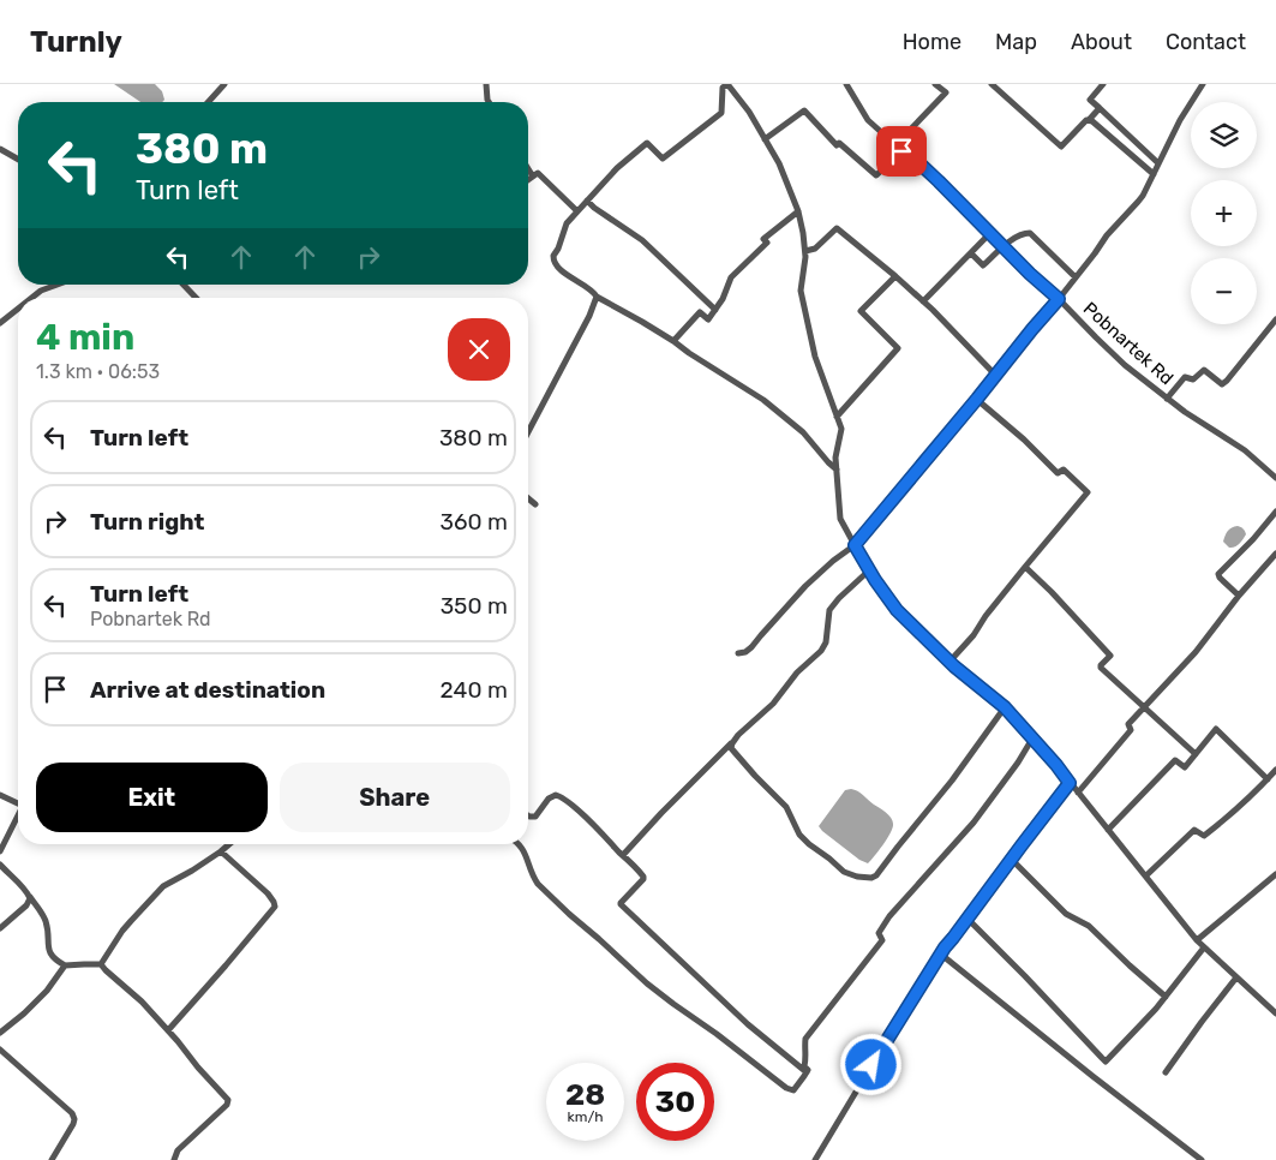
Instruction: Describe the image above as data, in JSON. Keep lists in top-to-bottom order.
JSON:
{
  "streets": {
    "street": ["Pobnartek Rd"]
  },
  "page": {
    "header": "Turnly",
    "nav": [
      "Home",
      "Map",
      "About",
      "Contact"
    ],
    "map_buttons": ["+", "−"],
    "turn": ["380 m", "Turn left"],
    "heading": ["4 min", "1.3 km · 06:53"],
    "list": [
      {
        "name": "Turn left",
        "value": "380 m"
      },
      {
        "name": "Turn right",
        "value": "360 m"
      },
      {
        "name": "Turn left",
        "note": "Pobnartek Rd",
        "value": "350 m"
      },
      {
        "name": "Arrive at destination",
        "value": "240 m"
      }
    ],
    "buttons": ["Exit", "Share"],
    "speed": "28 km/h",
    "limit": "30"
  }
}
